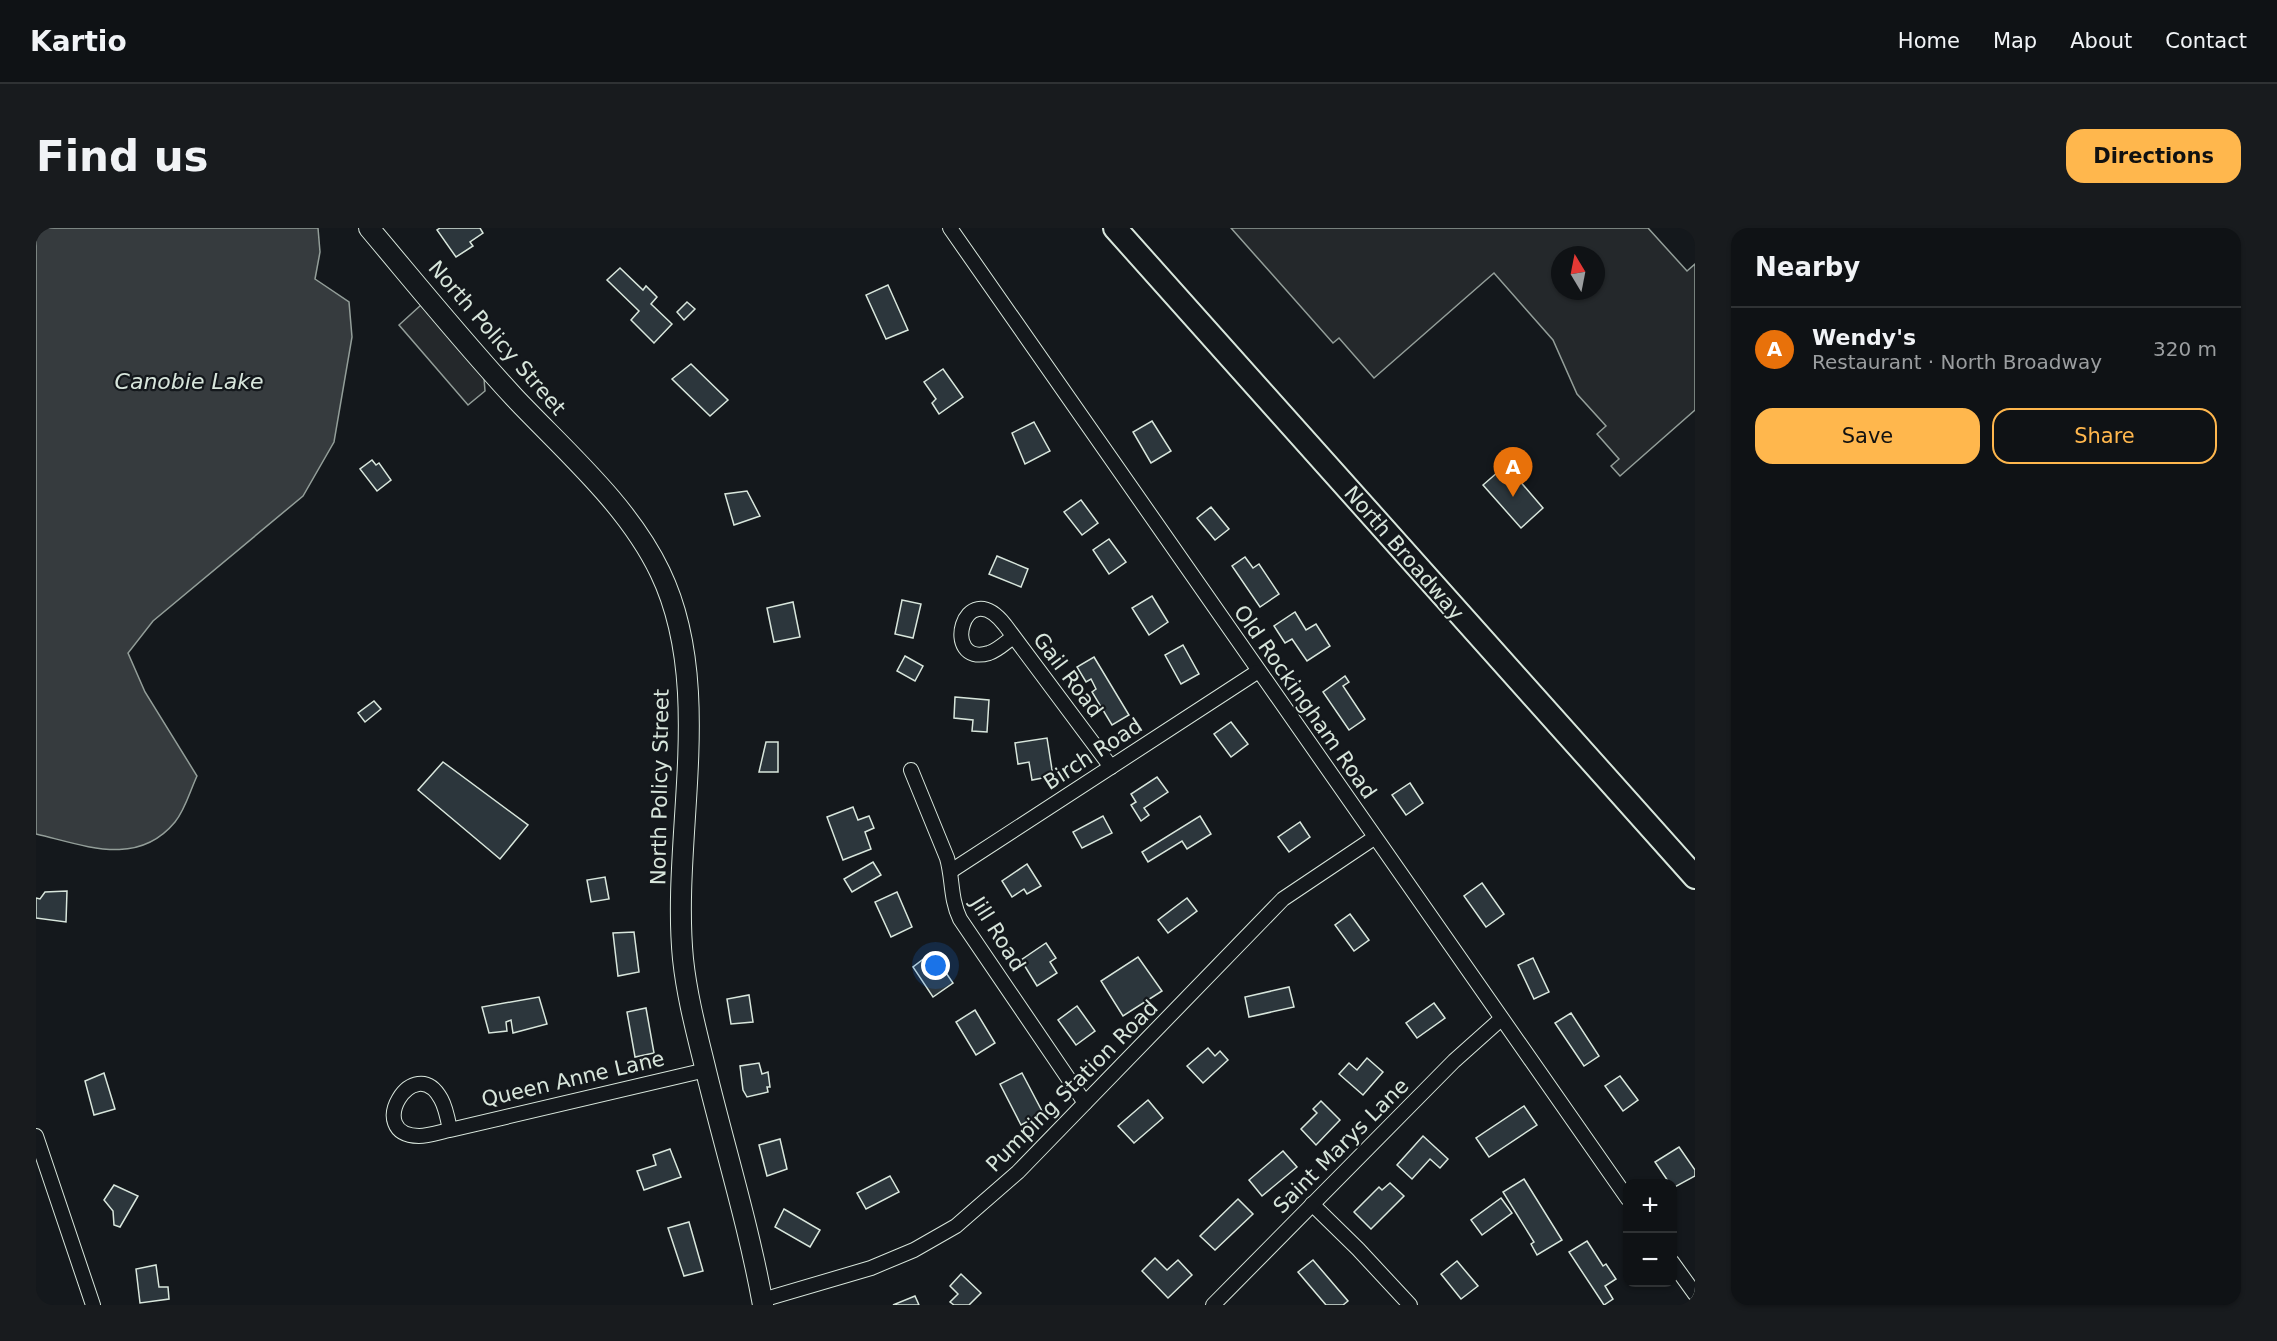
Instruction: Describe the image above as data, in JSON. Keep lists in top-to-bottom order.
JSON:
{
  "streets": {
    "main road": ["North Broadway"],
    "street": [
      "North Policy Street",
      "Gail Road",
      "Old Rockingham Road",
      "Birch Road",
      "Jill Road",
      "Queen Anne Lane",
      "Pumping Station Road",
      "Saint Marys Lane"
    ]
  },
  "crossings": [
    ["North Policy Street", "Queen Anne Lane"],
    ["North Policy Street", "Pumping Station Road"],
    ["Gail Road", "Birch Road"],
    ["Old Rockingham Road", "Birch Road"],
    ["Old Rockingham Road", "Pumping Station Road"],
    ["Old Rockingham Road", "Saint Marys Lane"],
    ["Birch Road", "Jill Road"],
    ["Jill Road", "Pumping Station Road"]
  ],
  "water": ["Canobie Lake"],
  "north": "top",
  "page": {
    "header": "Kartio",
    "nav": [
      "Home",
      "Map",
      "About",
      "Contact"
    ],
    "buttons": [
      "Directions",
      ["Save", "Share"]
    ],
    "title": "Find us",
    "heading": "Nearby",
    "list": [
      {
        "mark": "A",
        "name": "Wendy's",
        "note": "Restaurant · North Broadway",
        "value": "320 m"
      }
    ],
    "pins": "A",
    "map_buttons": ["+", "−"]
  }
}
